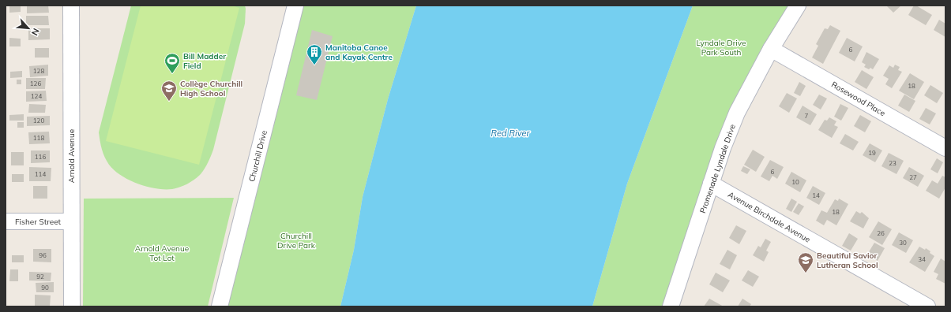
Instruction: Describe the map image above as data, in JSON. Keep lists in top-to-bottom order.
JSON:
{
  "streets": {
    "street": [
      "Rosewood Place",
      "Arnold Avenue",
      "Churchill Drive",
      "Promenade Lyndale Drive",
      "Avenue Birchdale Avenue",
      "Fisher Street"
    ]
  },
  "crossings": [
    ["Rosewood Place", "Promenade Lyndale Drive"],
    ["Arnold Avenue", "Fisher Street"],
    ["Promenade Lyndale Drive", "Avenue Birchdale Avenue"]
  ],
  "water": ["Red River"],
  "parks": ["Lyndale Drive Park South", "Churchill Drive Park", "Arnold Avenue Tot Lot"],
  "places": {
    "building": ["Manitoba Canoe and Kayak Centre"],
    "sports": ["Bill Madder Field"],
    "school or university": ["Collège Churchill High School", "Beautiful Savior Lutheran School"]
  },
  "house_numbers": [
    "6",
    "128",
    "126",
    "18",
    "124",
    "7",
    "120",
    "118",
    "19",
    "116",
    "23",
    "6",
    "114",
    "27",
    "10",
    "14",
    "18",
    "26",
    "30",
    "96",
    "34",
    "92",
    "90"
  ],
  "north": "bottom right"
}
